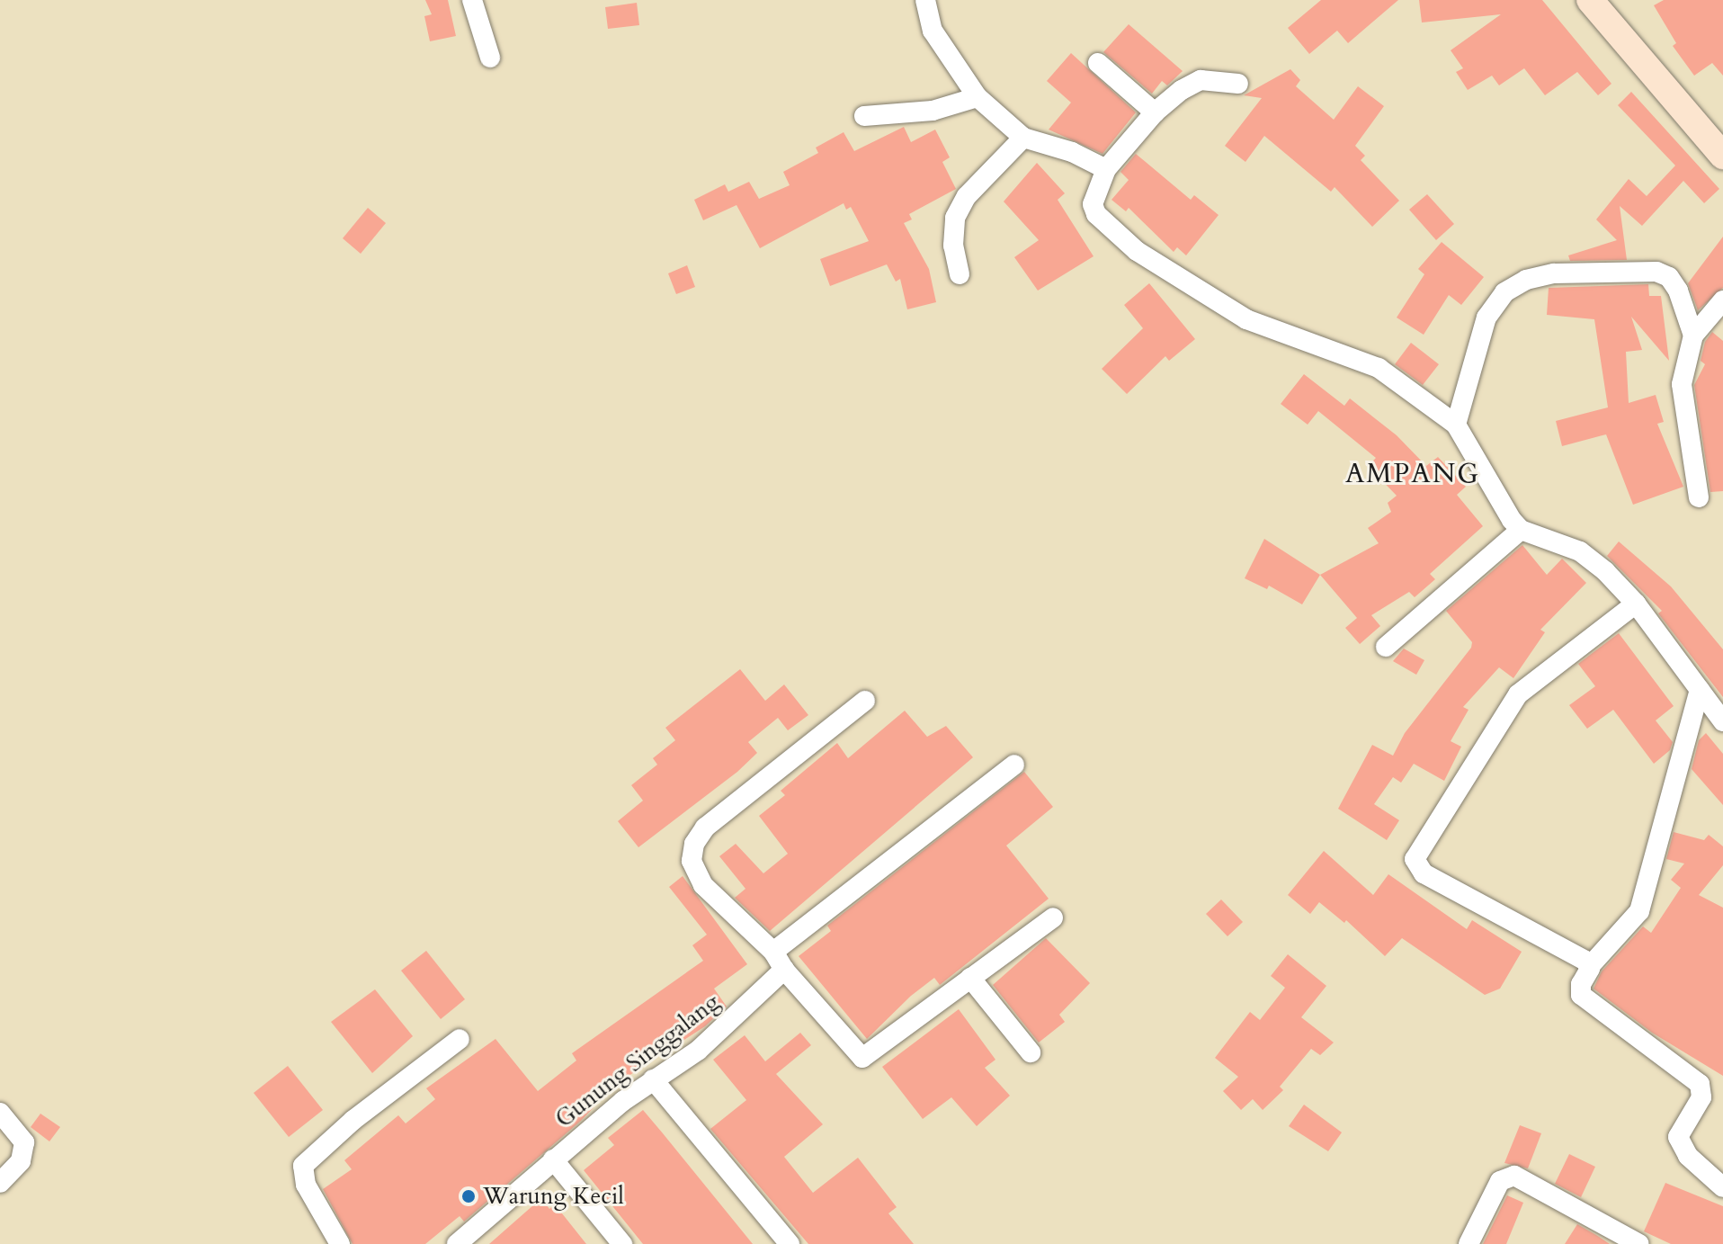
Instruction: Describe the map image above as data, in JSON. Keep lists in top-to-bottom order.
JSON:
{
  "streets": {
    "street": ["Gunung Singgalang"]
  },
  "districts": ["AMPANG"],
  "places": ["Warung Kecil"]
}
